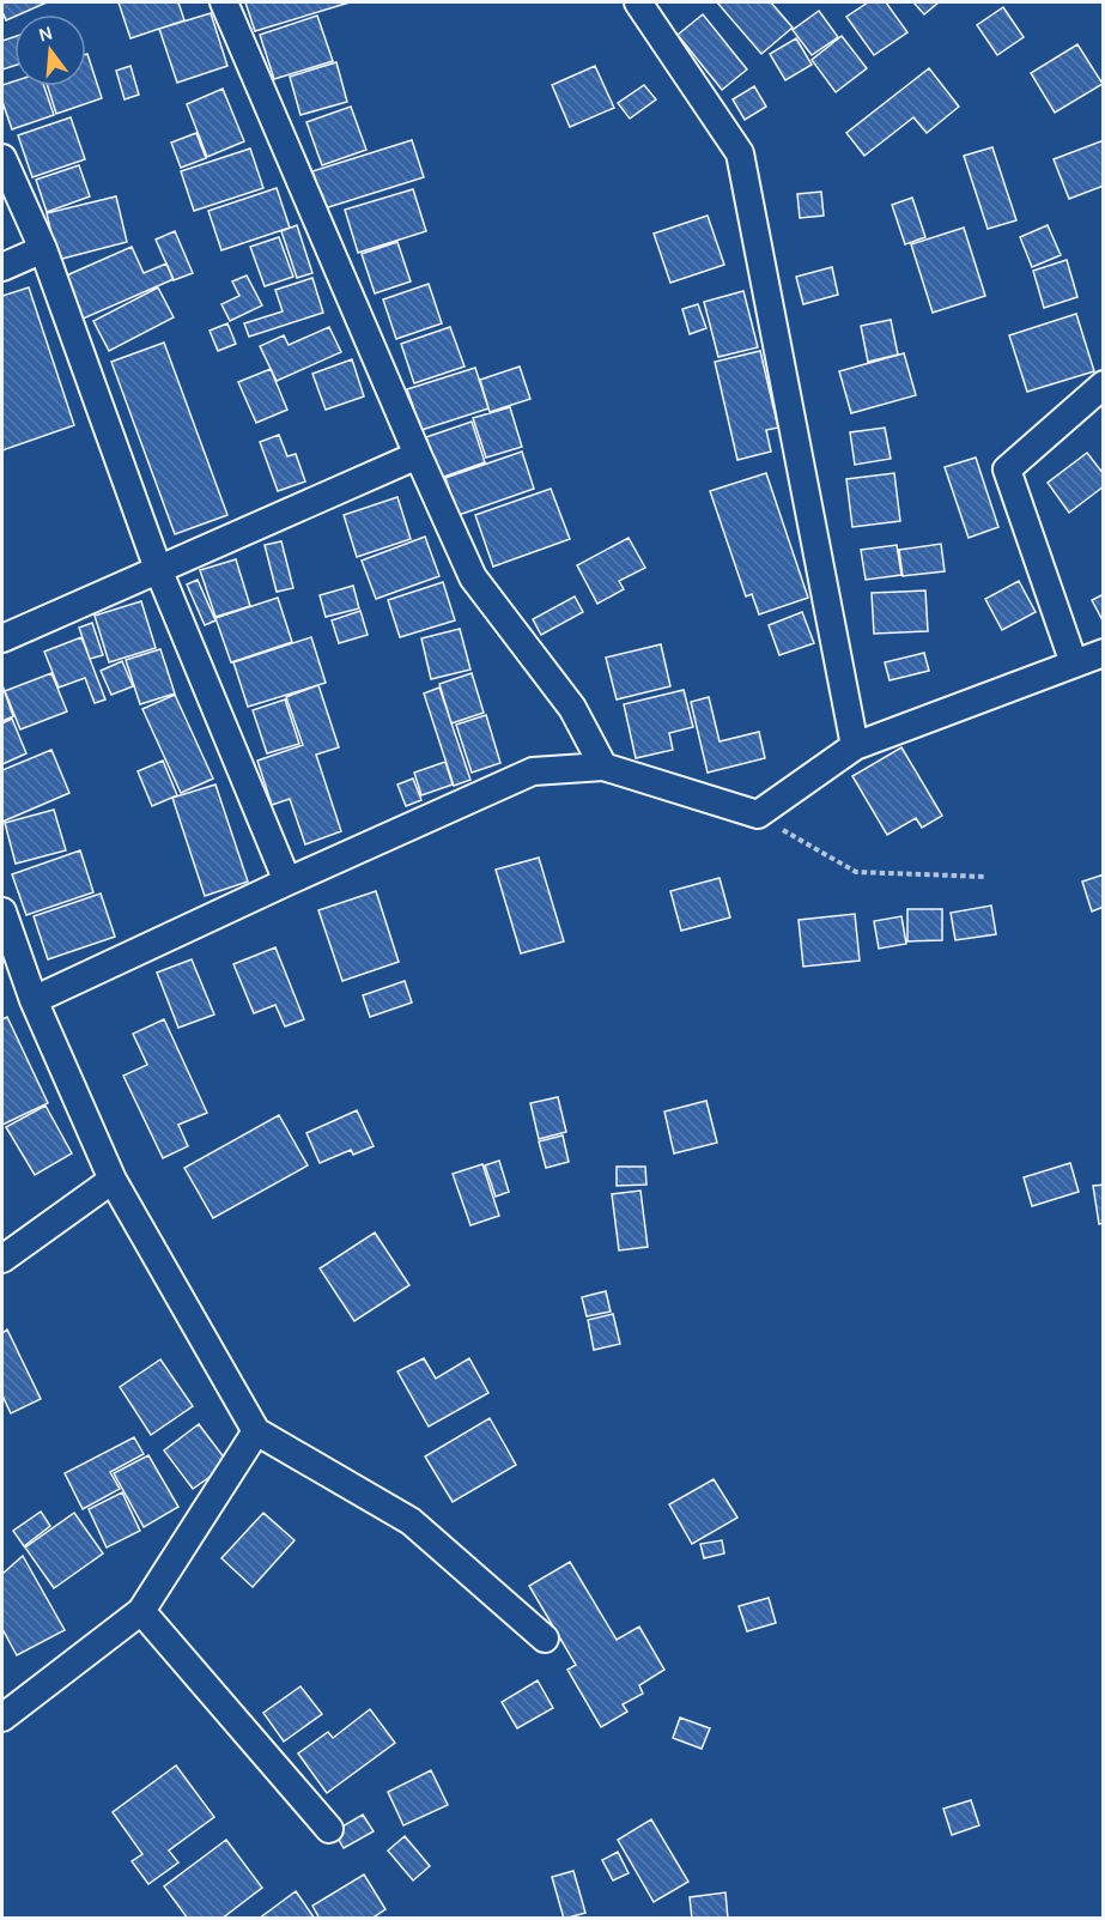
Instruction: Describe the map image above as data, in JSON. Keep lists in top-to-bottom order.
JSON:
{
  "north": "top"
}
